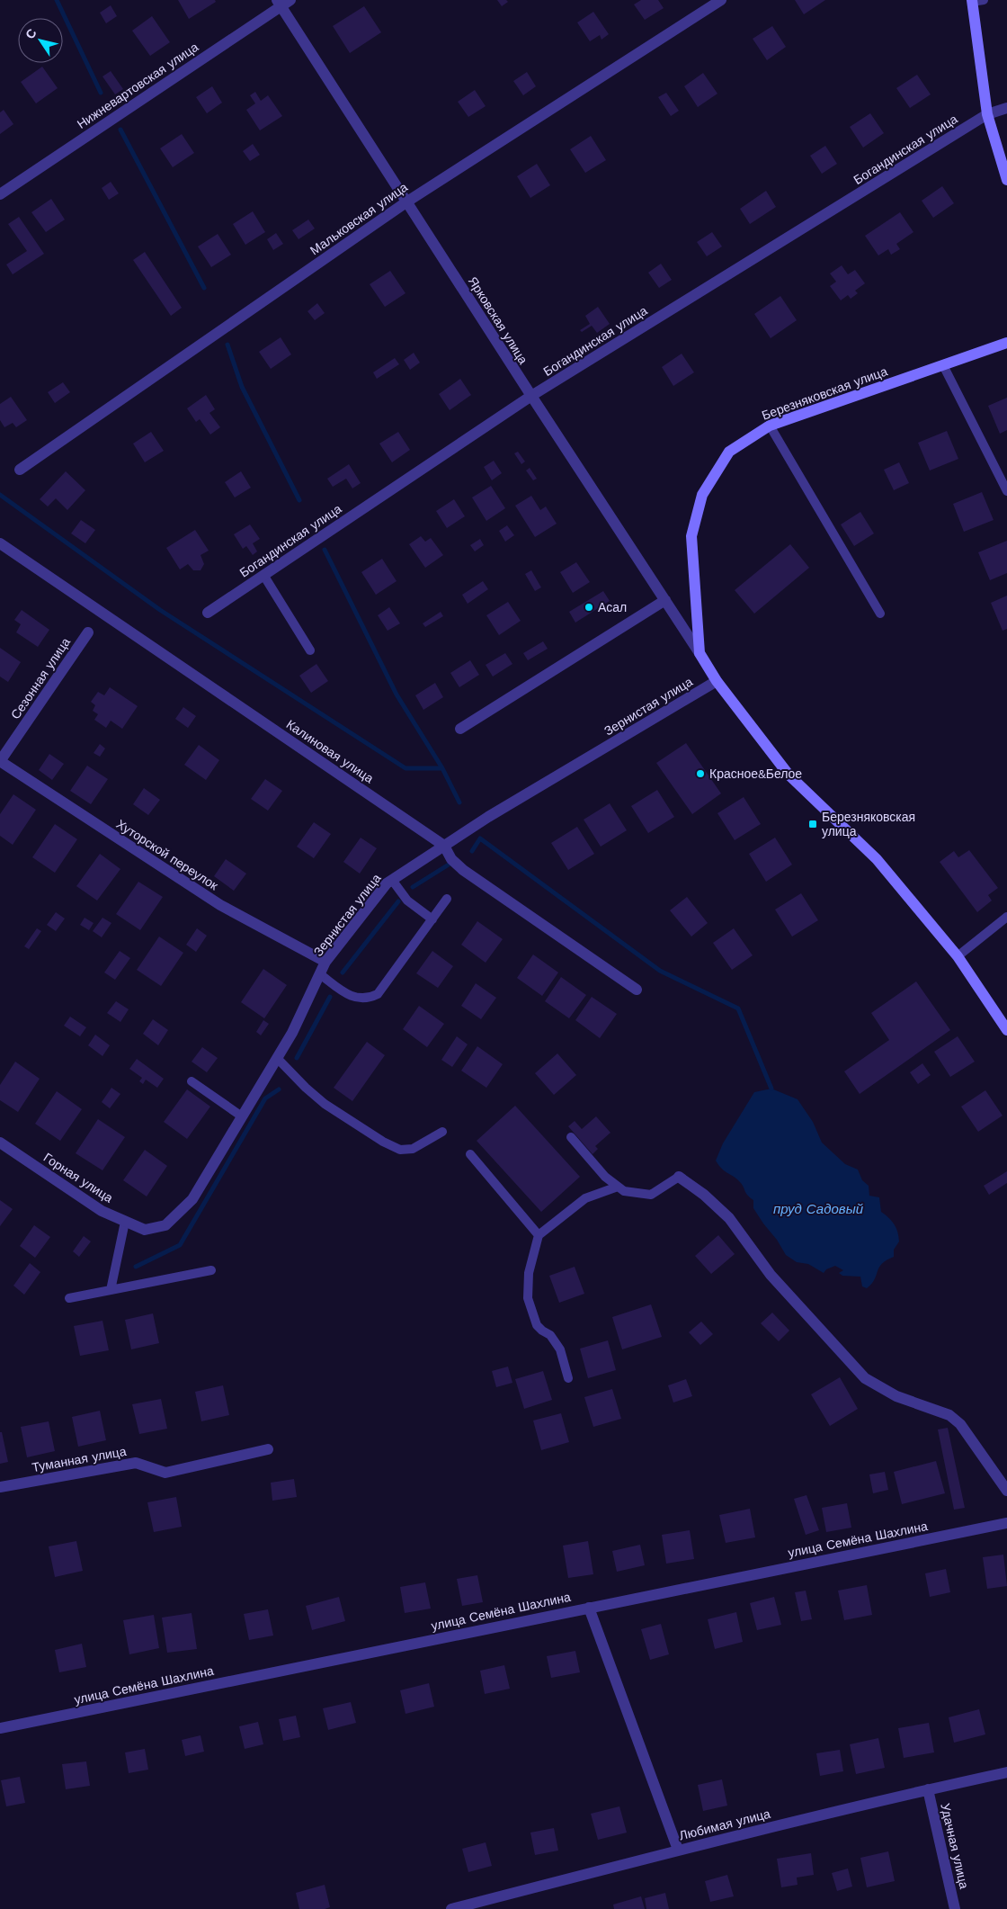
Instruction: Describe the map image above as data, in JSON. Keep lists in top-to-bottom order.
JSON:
{
  "streets": {
    "street": [
      "Нижневартовская улица",
      "Богандинская улица",
      "Мальковская улица",
      "Ярковская улица",
      "Березняковская улица",
      "Сезонная улица",
      "Зернистая улица",
      "Калиновая улица",
      "Хуторской переулок",
      "Горная улица",
      "Туманная улица",
      "улица Семёна Шахлина",
      "Любимая улица",
      "Удачная улица"
    ]
  },
  "crossings": [
    ["Нижневартовская улица", "Ярковская улица"],
    ["Богандинская улица", "Ярковская улица"],
    ["Мальковская улица", "Ярковская улица"],
    ["Ярковская улица", "Березняковская улица"],
    ["Березняковская улица", "Зернистая улица"],
    ["Сезонная улица", "Хуторской переулок"],
    ["Зернистая улица", "Калиновая улица"],
    ["Зернистая улица", "Хуторской переулок"],
    ["Зернистая улица", "Горная улица"],
    ["Любимая улица", "Удачная улица"]
  ],
  "water": ["пруд Садовый"],
  "places": {
    "other": ["Асал", "Красное&Белое"],
    "transit": ["Березняковская улица"]
  },
  "north": "top left"
}
